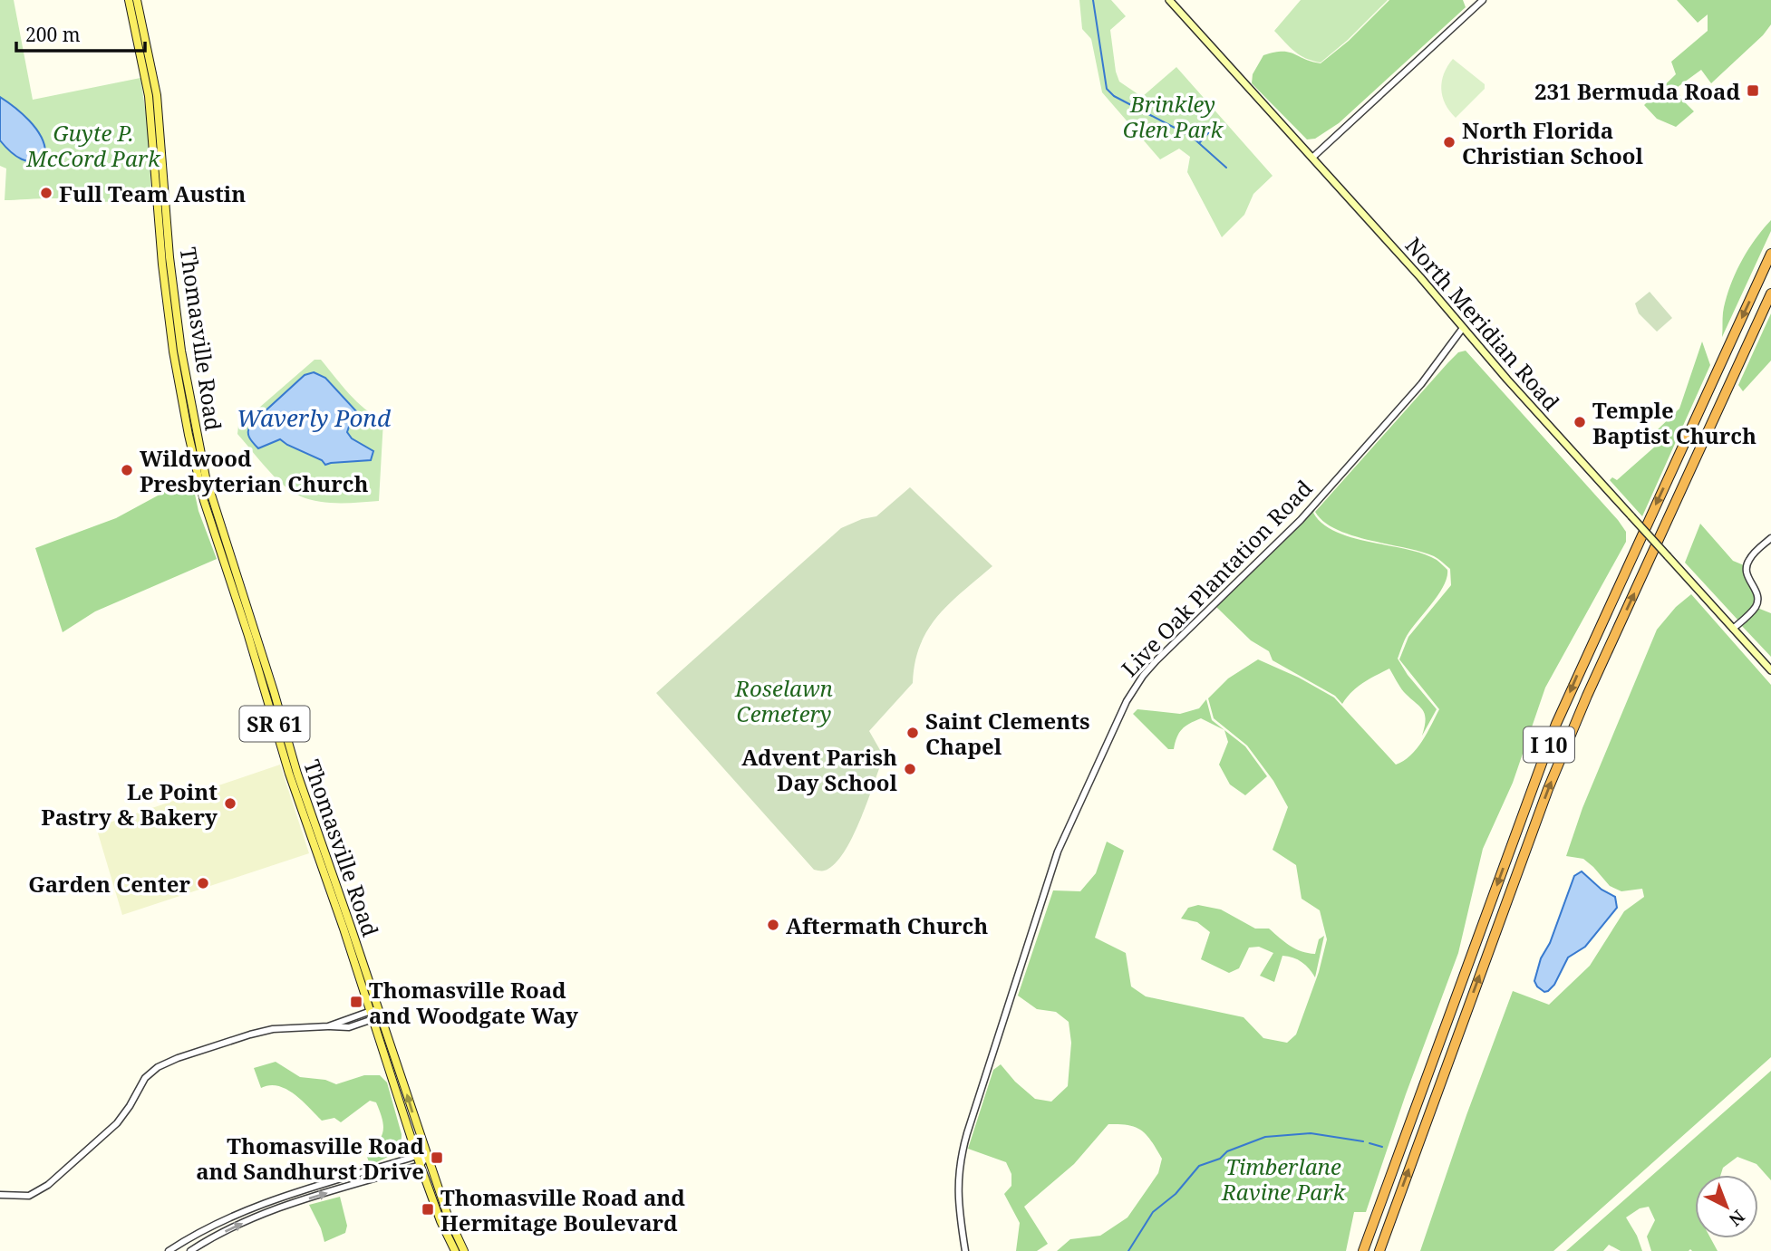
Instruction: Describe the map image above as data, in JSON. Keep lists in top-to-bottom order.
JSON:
{
  "streets": {
    "highway": ["I 10"],
    "main road": ["North Meridian Road", "Thomasville Road", "SR 61"],
    "street": ["Live Oak Plantation Road"]
  },
  "crossings": [
    ["North Meridian Road", "Live Oak Plantation Road"]
  ],
  "water": ["Waverly Pond"],
  "parks": [
    "Brinkley Glen Park",
    "Guyte P. McCord Park",
    "Roselawn Cemetery",
    "Timberlane Ravine Park"
  ],
  "places": {
    "transit": [
      "231 Bermuda Road",
      "Thomasville Road and Woodgate Way",
      "Thomasville Road and Sandhurst Drive",
      "Thomasville Road and Hermitage Boulevard"
    ],
    "other": [
      "North Florida Christian School",
      "Full Team Austin",
      "Temple Baptist Church",
      "Wildwood Presbyterian Church",
      "Saint Clements Chapel",
      "Advent Parish Day School",
      "Le Point Pastry & Bakery",
      "Garden Center",
      "Aftermath Church"
    ]
  },
  "scale_bar": "200 m",
  "north": "bottom right"
}
